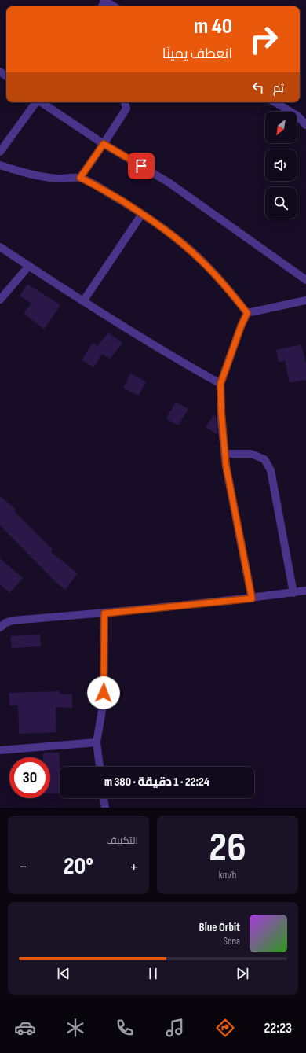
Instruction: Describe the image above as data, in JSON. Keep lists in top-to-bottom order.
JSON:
{
  "north": "bottom left",
  "page": {
    "turn": ["40 m", "انعطف يمينًا"],
    "then": "ثم",
    "limit": "30",
    "trip": "22:24 · 1 دقيقة · 380 m",
    "tile": [
      ["26", "km/h"],
      "التكييف"
    ],
    "heat": ["−", "20°", "+"],
    "song": ["Blue Orbit", "Sona"],
    "tabs": "22:23"
  }
}
